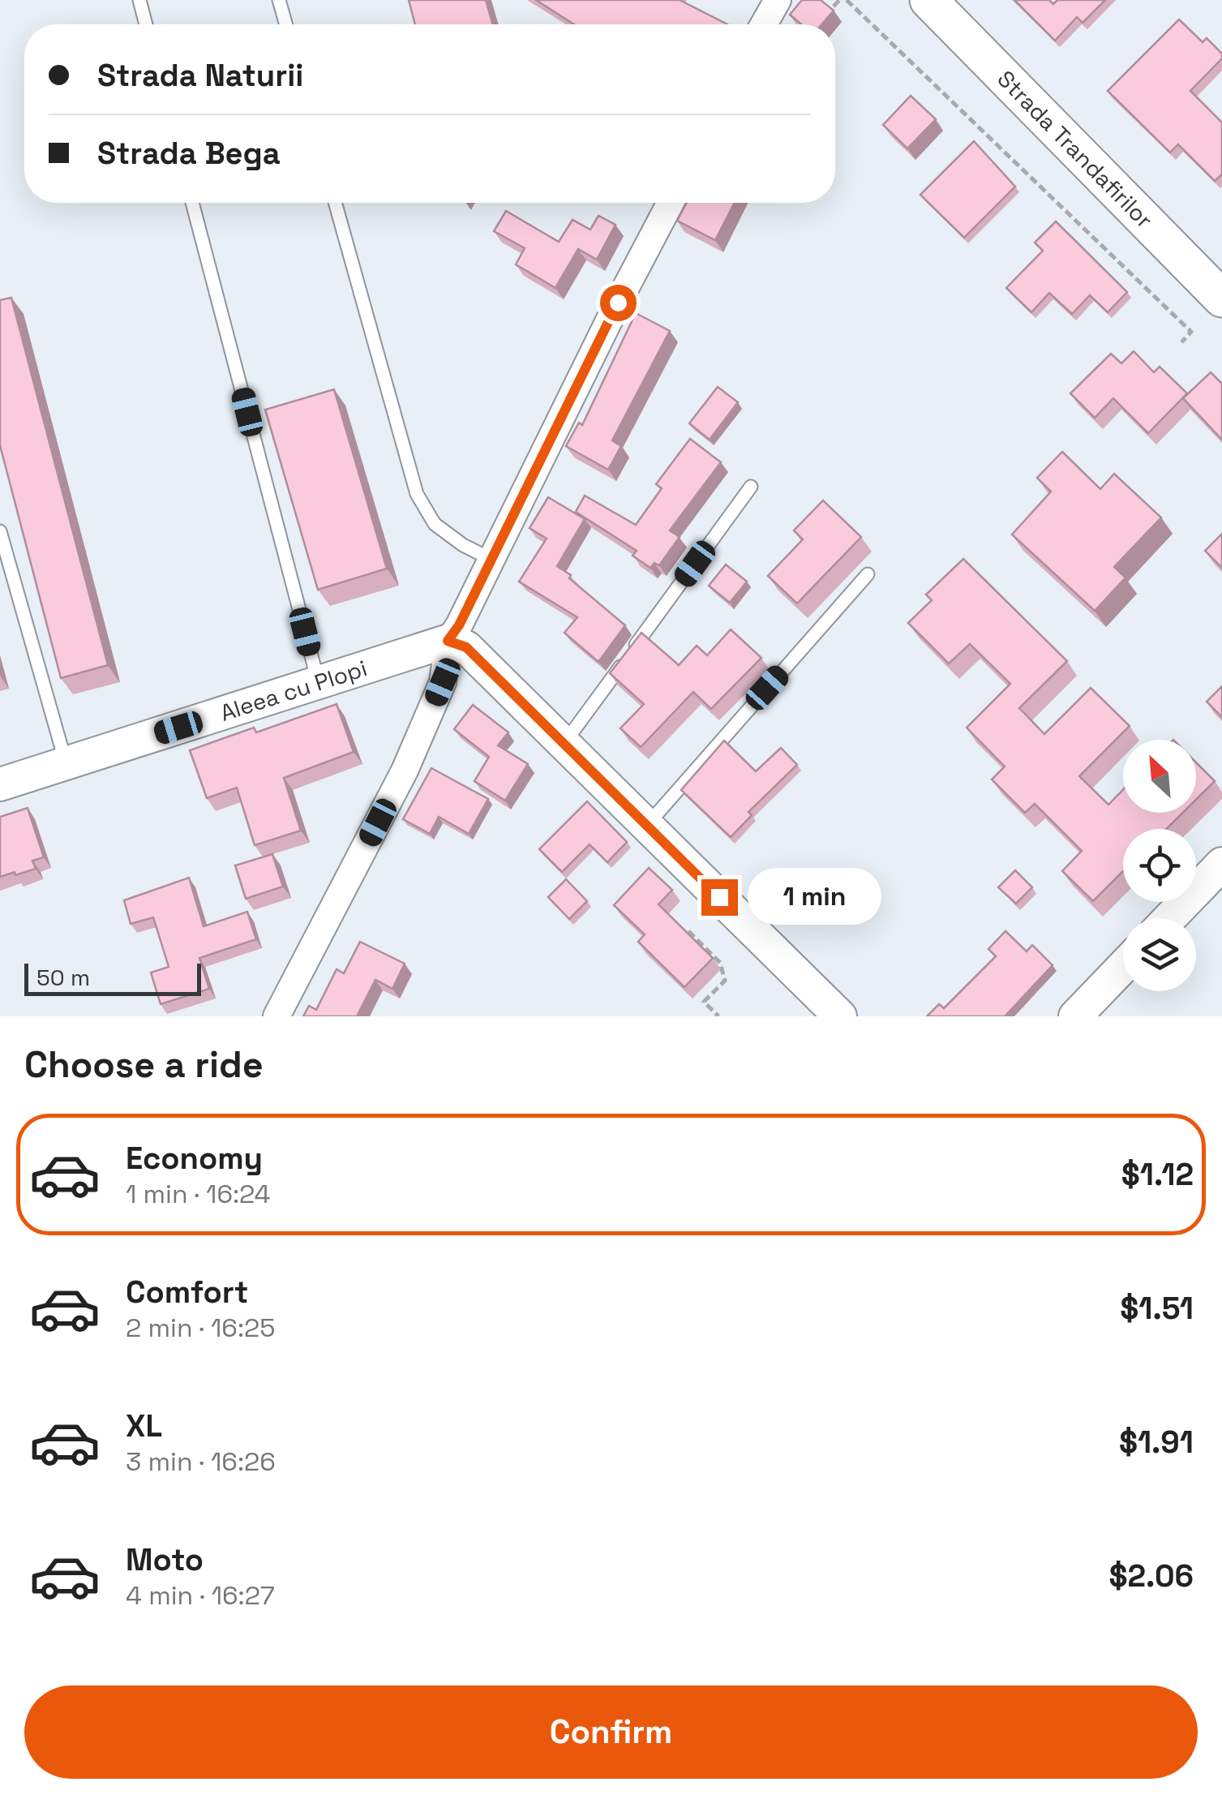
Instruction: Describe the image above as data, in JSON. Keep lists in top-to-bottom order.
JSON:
{
  "streets": {
    "main road": ["Strada Trandafirilor"],
    "street": ["Aleea cu Plopi"]
  },
  "scale_bar": "50 m",
  "north": "top left",
  "page": {
    "banner": ["Strada Naturii", "Strada Bega"],
    "bubble": "1 min",
    "scale": "50 m",
    "heading": "Choose a ride",
    "list": [
      {
        "name": "Economy",
        "note": "1 min · 16:24",
        "value": "$1.12"
      },
      {
        "name": "Comfort",
        "note": "2 min · 16:25",
        "value": "$1.51"
      },
      {
        "name": "XL",
        "note": "3 min · 16:26",
        "value": "$1.91"
      },
      {
        "name": "Moto",
        "note": "4 min · 16:27",
        "value": "$2.06"
      }
    ],
    "buttons": "Confirm"
  }
}
